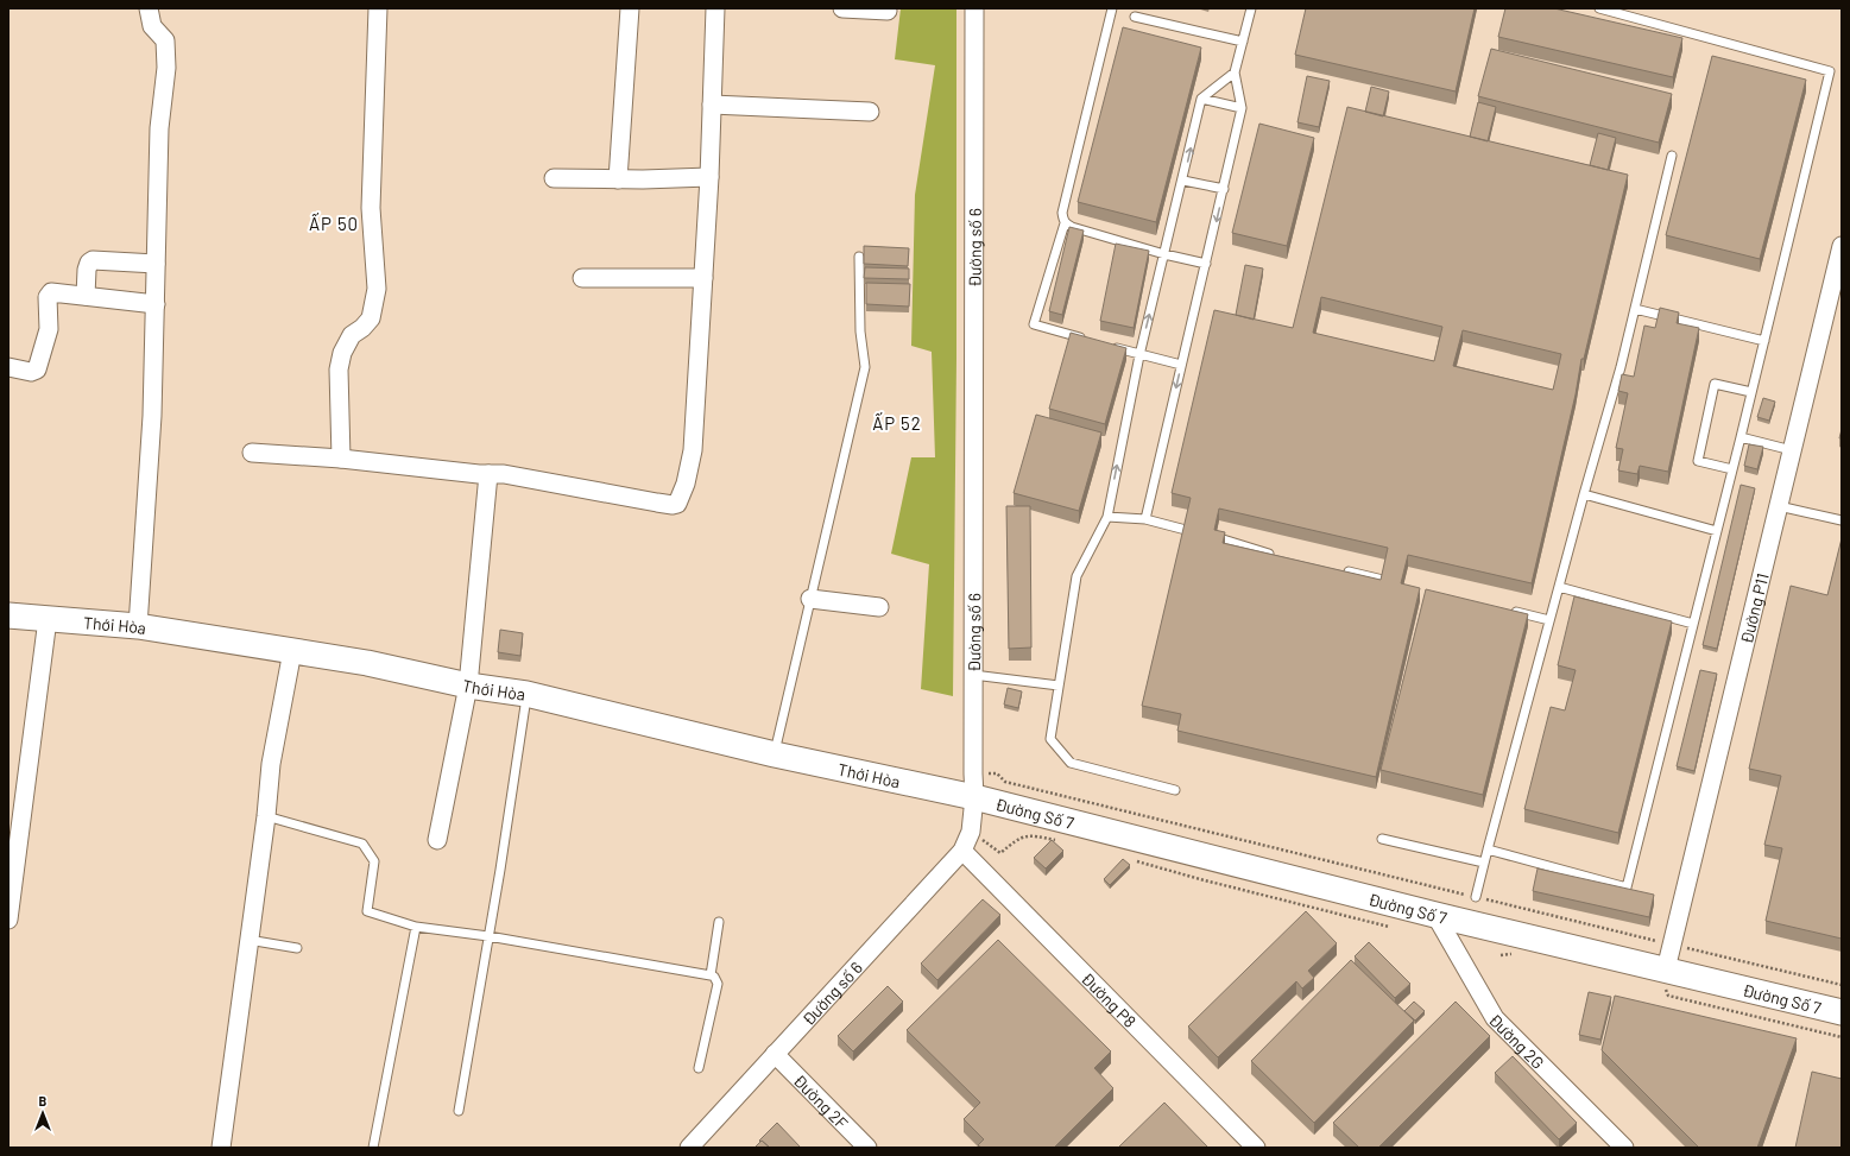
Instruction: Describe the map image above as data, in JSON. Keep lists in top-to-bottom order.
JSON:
{
  "streets": {
    "street": [
      "Đường số 6",
      "Đường P11",
      "Thới Hòa",
      "Đường Số 7",
      "Đường P8",
      "Đường 2G",
      "Đường 2F"
    ]
  },
  "crossings": [
    ["Đường số 6", "Thới Hòa"],
    ["Đường số 6", "Đường Số 7"],
    ["Đường số 6", "Đường P8"],
    ["Đường số 6", "Đường 2F"],
    ["Đường P11", "Đường Số 7"],
    ["Thới Hòa", "Đường Số 7"],
    ["Đường Số 7", "Đường 2G"]
  ],
  "districts": ["ẤP 50", "ẤP 52"],
  "north": "top"
}
